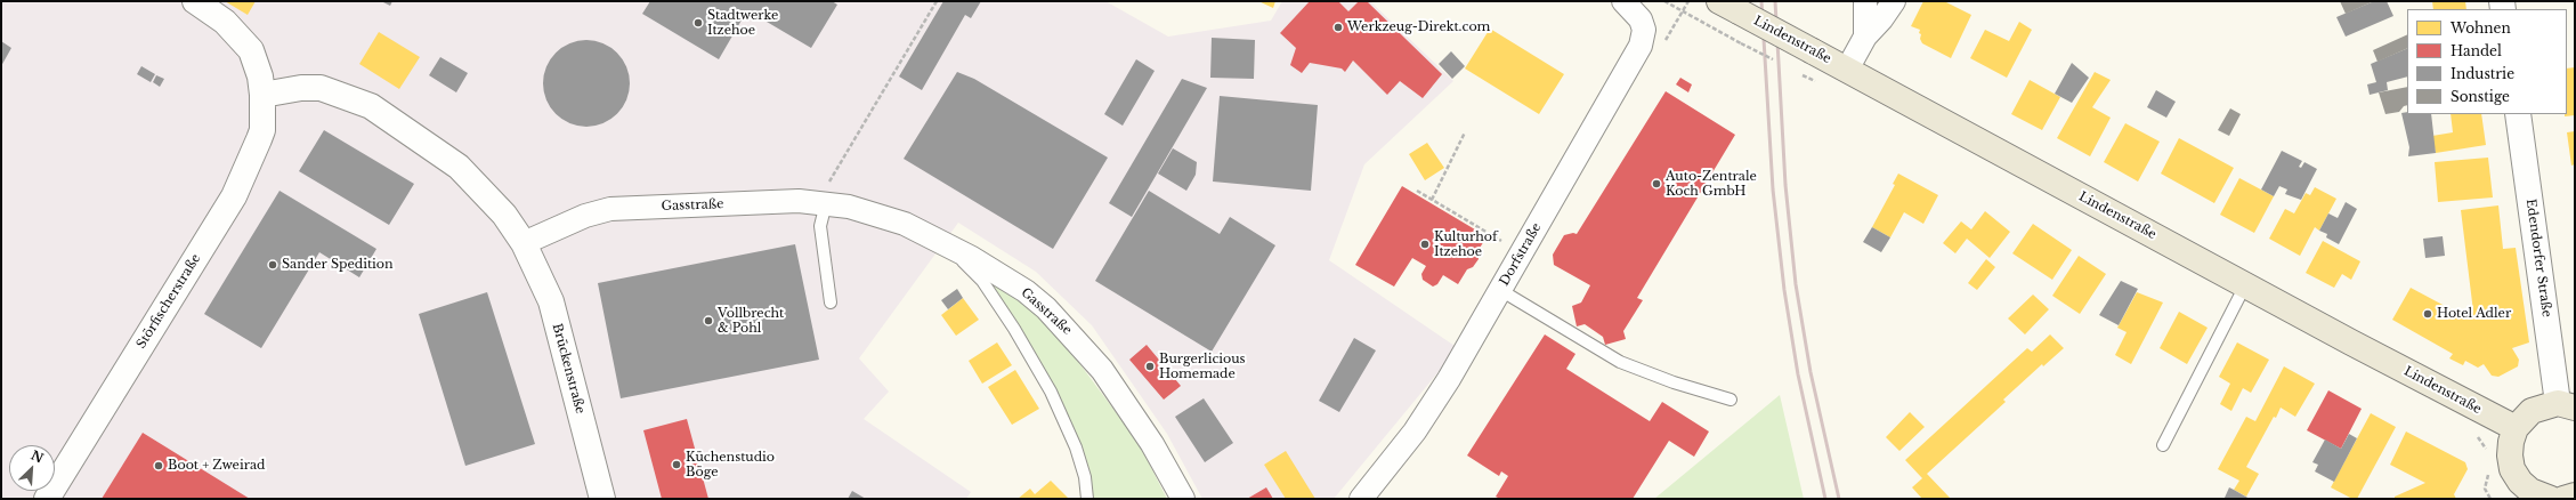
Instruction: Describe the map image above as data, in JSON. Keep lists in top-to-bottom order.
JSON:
{
  "streets": {
    "main road": ["Lindenstraße"],
    "street": [
      "Gasstraße",
      "Dorfstraße",
      "Edendorfer Straße",
      "Störfischerstraße",
      "Brückenstraße"
    ]
  },
  "crossings": [
    ["Gasstraße", "Brückenstraße"]
  ],
  "places": [
    "Stadtwerke Itzehoe",
    "Werkzeug-Direkt.com",
    "Auto-Zentrale Koch GmbH",
    "Kulturhof Itzehoe",
    "Sander Spedition",
    "Hotel Adler",
    "Vollbrecht & Pohl",
    "Burgerlicious Homemade",
    "Küchenstudio Böge",
    "Boot + Zweirad"
  ],
  "legend": [
    "Wohnen",
    "Handel",
    "Industrie",
    "Sonstige"
  ],
  "north": "top right"
}
